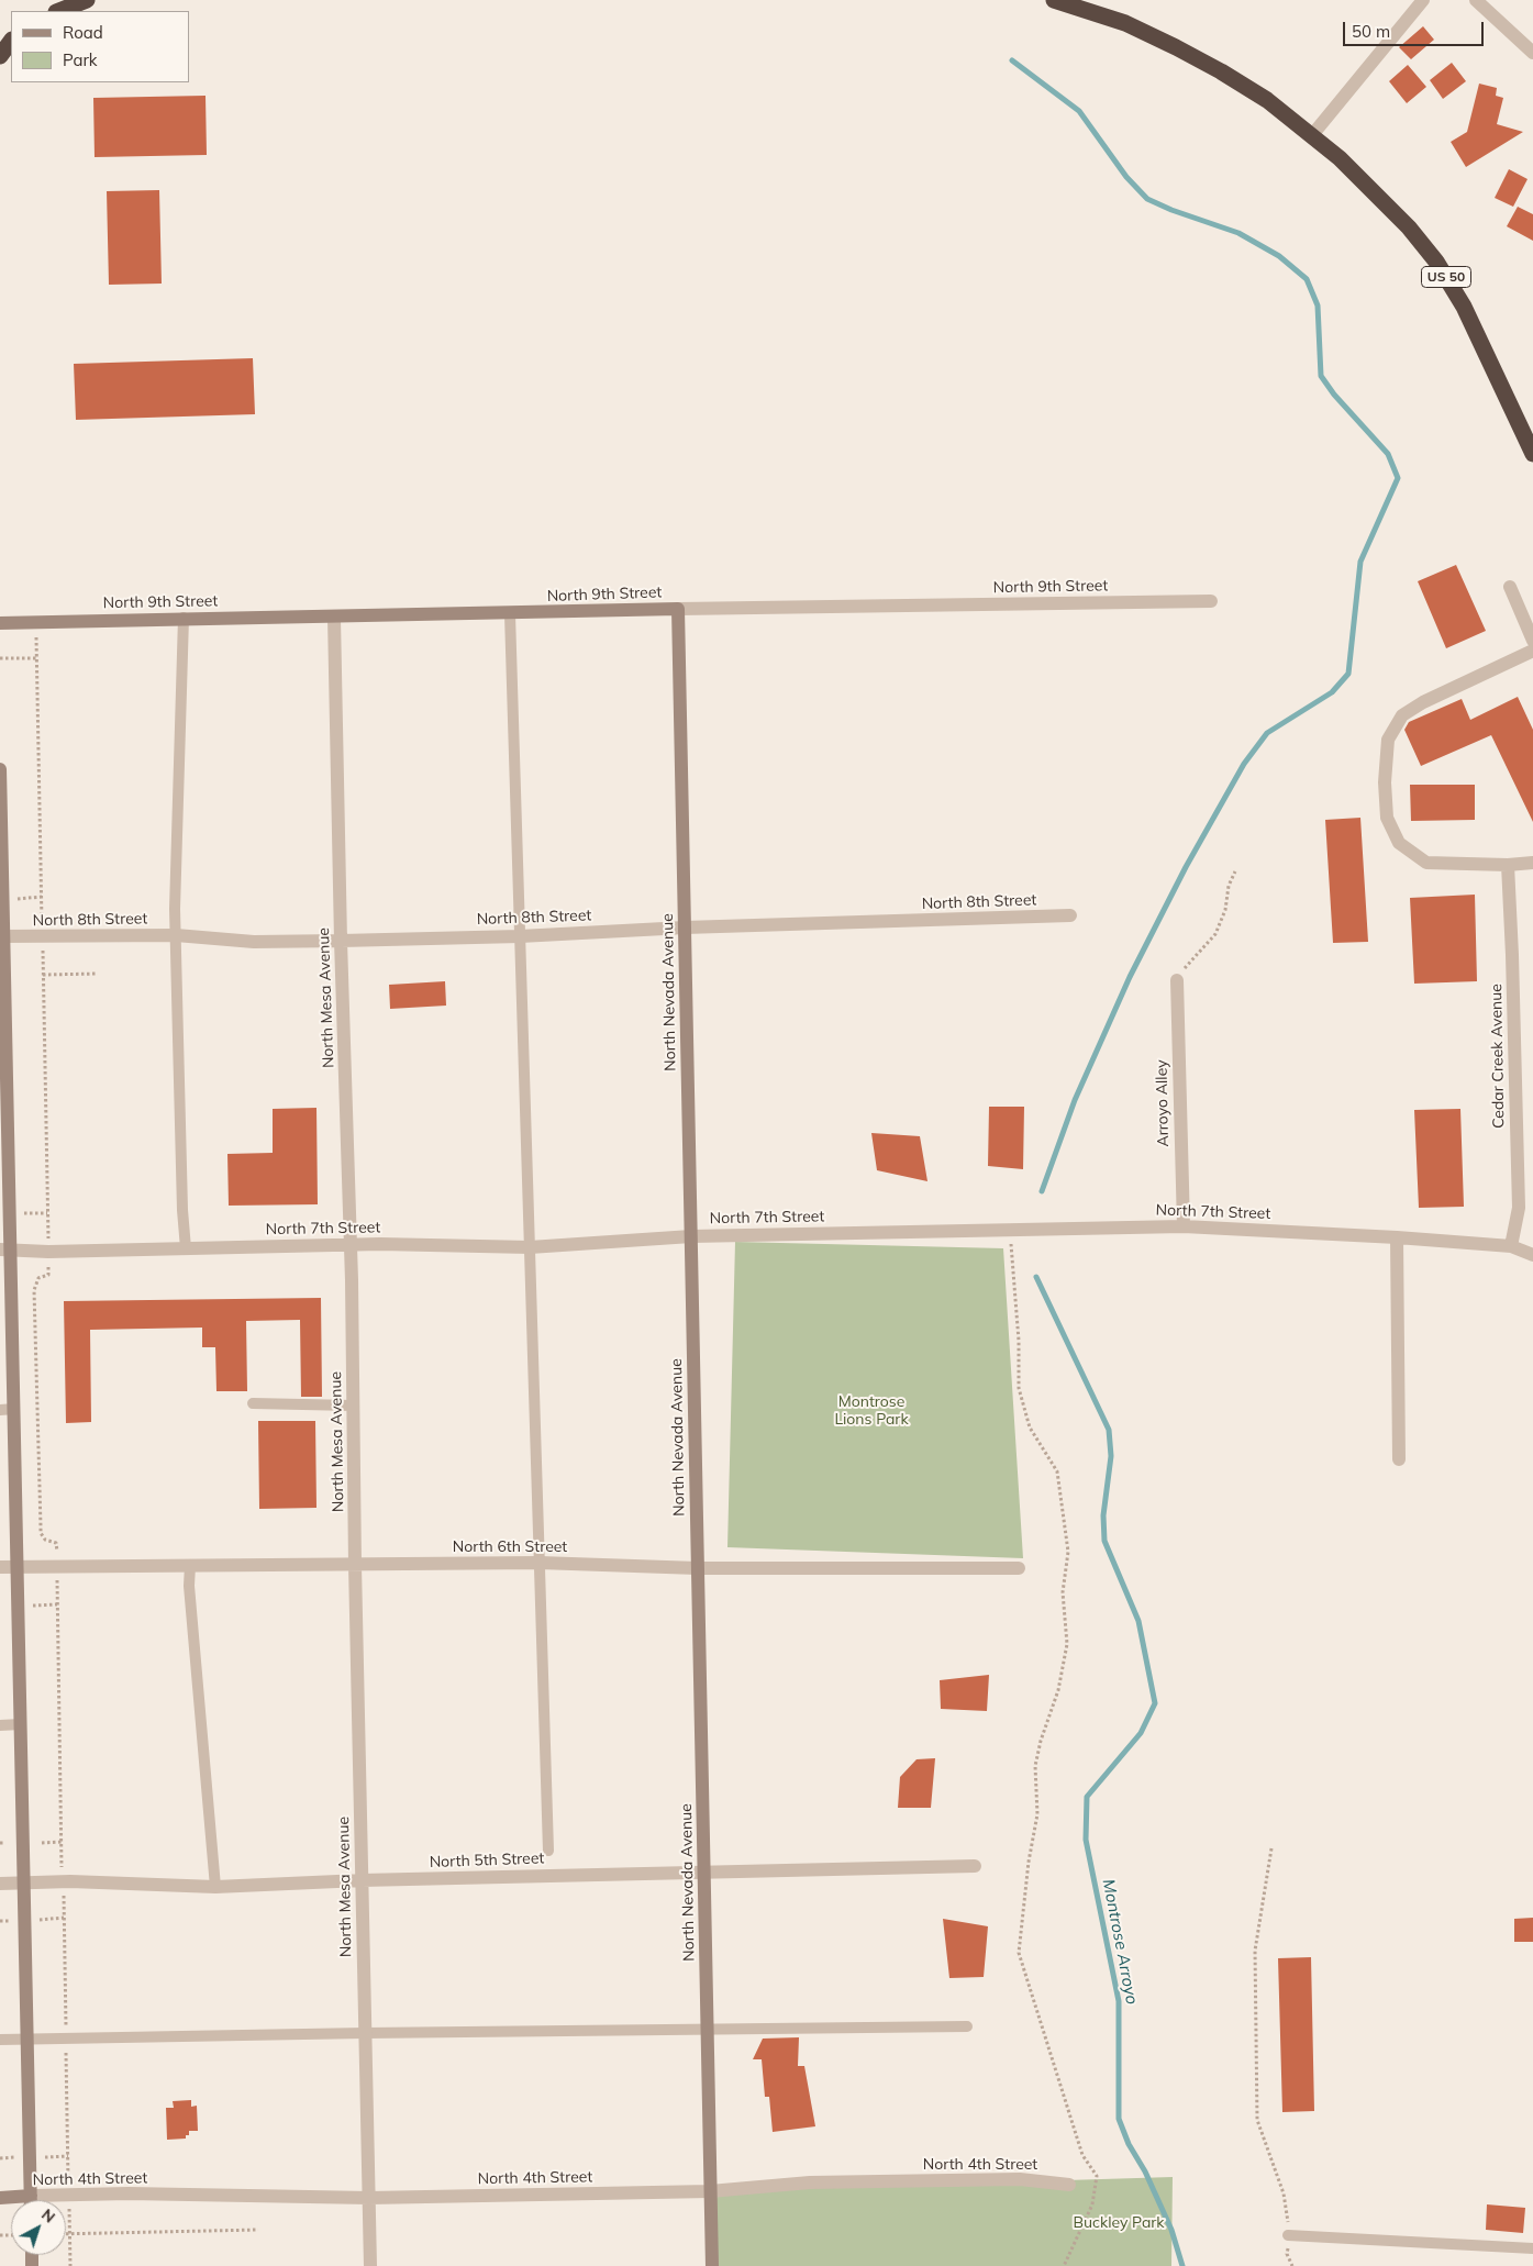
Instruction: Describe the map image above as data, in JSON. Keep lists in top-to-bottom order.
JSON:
{
  "streets": {
    "highway": ["US 50"],
    "street": [
      "North 9th Street",
      "North 8th Street",
      "North Nevada Avenue",
      "North Mesa Avenue",
      "Cedar Creek Avenue",
      "Arroyo Alley",
      "North 7th Street",
      "North 6th Street",
      "North 5th Street",
      "North 4th Street"
    ]
  },
  "crossings": [
    ["North 9th Street", "North Nevada Avenue"],
    ["North 9th Street", "North Mesa Avenue"],
    ["North 8th Street", "North Nevada Avenue"],
    ["North 8th Street", "North Mesa Avenue"],
    ["North Nevada Avenue", "North 7th Street"],
    ["North Nevada Avenue", "North 6th Street"],
    ["North Nevada Avenue", "North 5th Street"],
    ["North Nevada Avenue", "North 4th Street"],
    ["North Mesa Avenue", "North 7th Street"],
    ["North Mesa Avenue", "North 6th Street"],
    ["North Mesa Avenue", "North 5th Street"],
    ["North Mesa Avenue", "North 4th Street"],
    ["Cedar Creek Avenue", "North 7th Street"],
    ["Arroyo Alley", "North 7th Street"]
  ],
  "water": ["Montrose Arroyo"],
  "parks": ["Montrose Lions Park", "Buckley Park"],
  "legend": ["Road", "Park"],
  "scale_bar": "50 m",
  "north": "top right"
}
